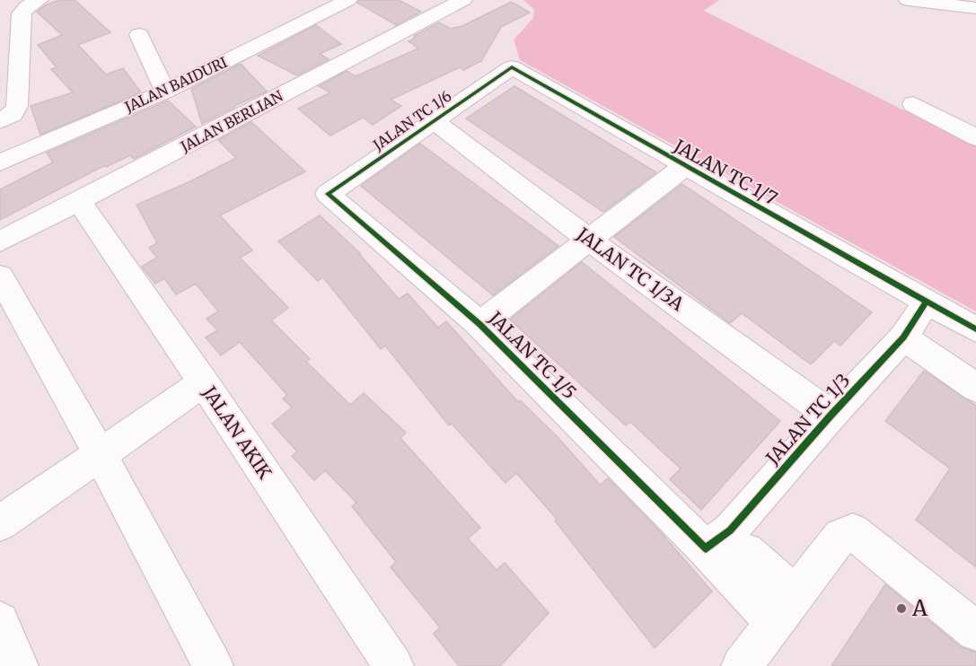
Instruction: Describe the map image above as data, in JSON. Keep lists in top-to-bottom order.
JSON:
{
  "streets": {
    "street": [
      "JALAN BAIDURI",
      "JALAN TC 1/6",
      "JALAN BERLIAN",
      "JALAN TC 1/7",
      "JALAN TC 1/3A",
      "JALAN TC 1/5",
      "JALAN TC 1/3",
      "JALAN AKIK"
    ]
  },
  "crossings": [
    ["JALAN TC 1/6", "JALAN TC 1/7"],
    ["JALAN TC 1/6", "JALAN TC 1/3A"],
    ["JALAN TC 1/6", "JALAN TC 1/5"],
    ["JALAN BERLIAN", "JALAN AKIK"],
    ["JALAN TC 1/7", "JALAN TC 1/3"],
    ["JALAN TC 1/3A", "JALAN TC 1/3"],
    ["JALAN TC 1/5", "JALAN TC 1/3"]
  ],
  "places": ["A"]
}
